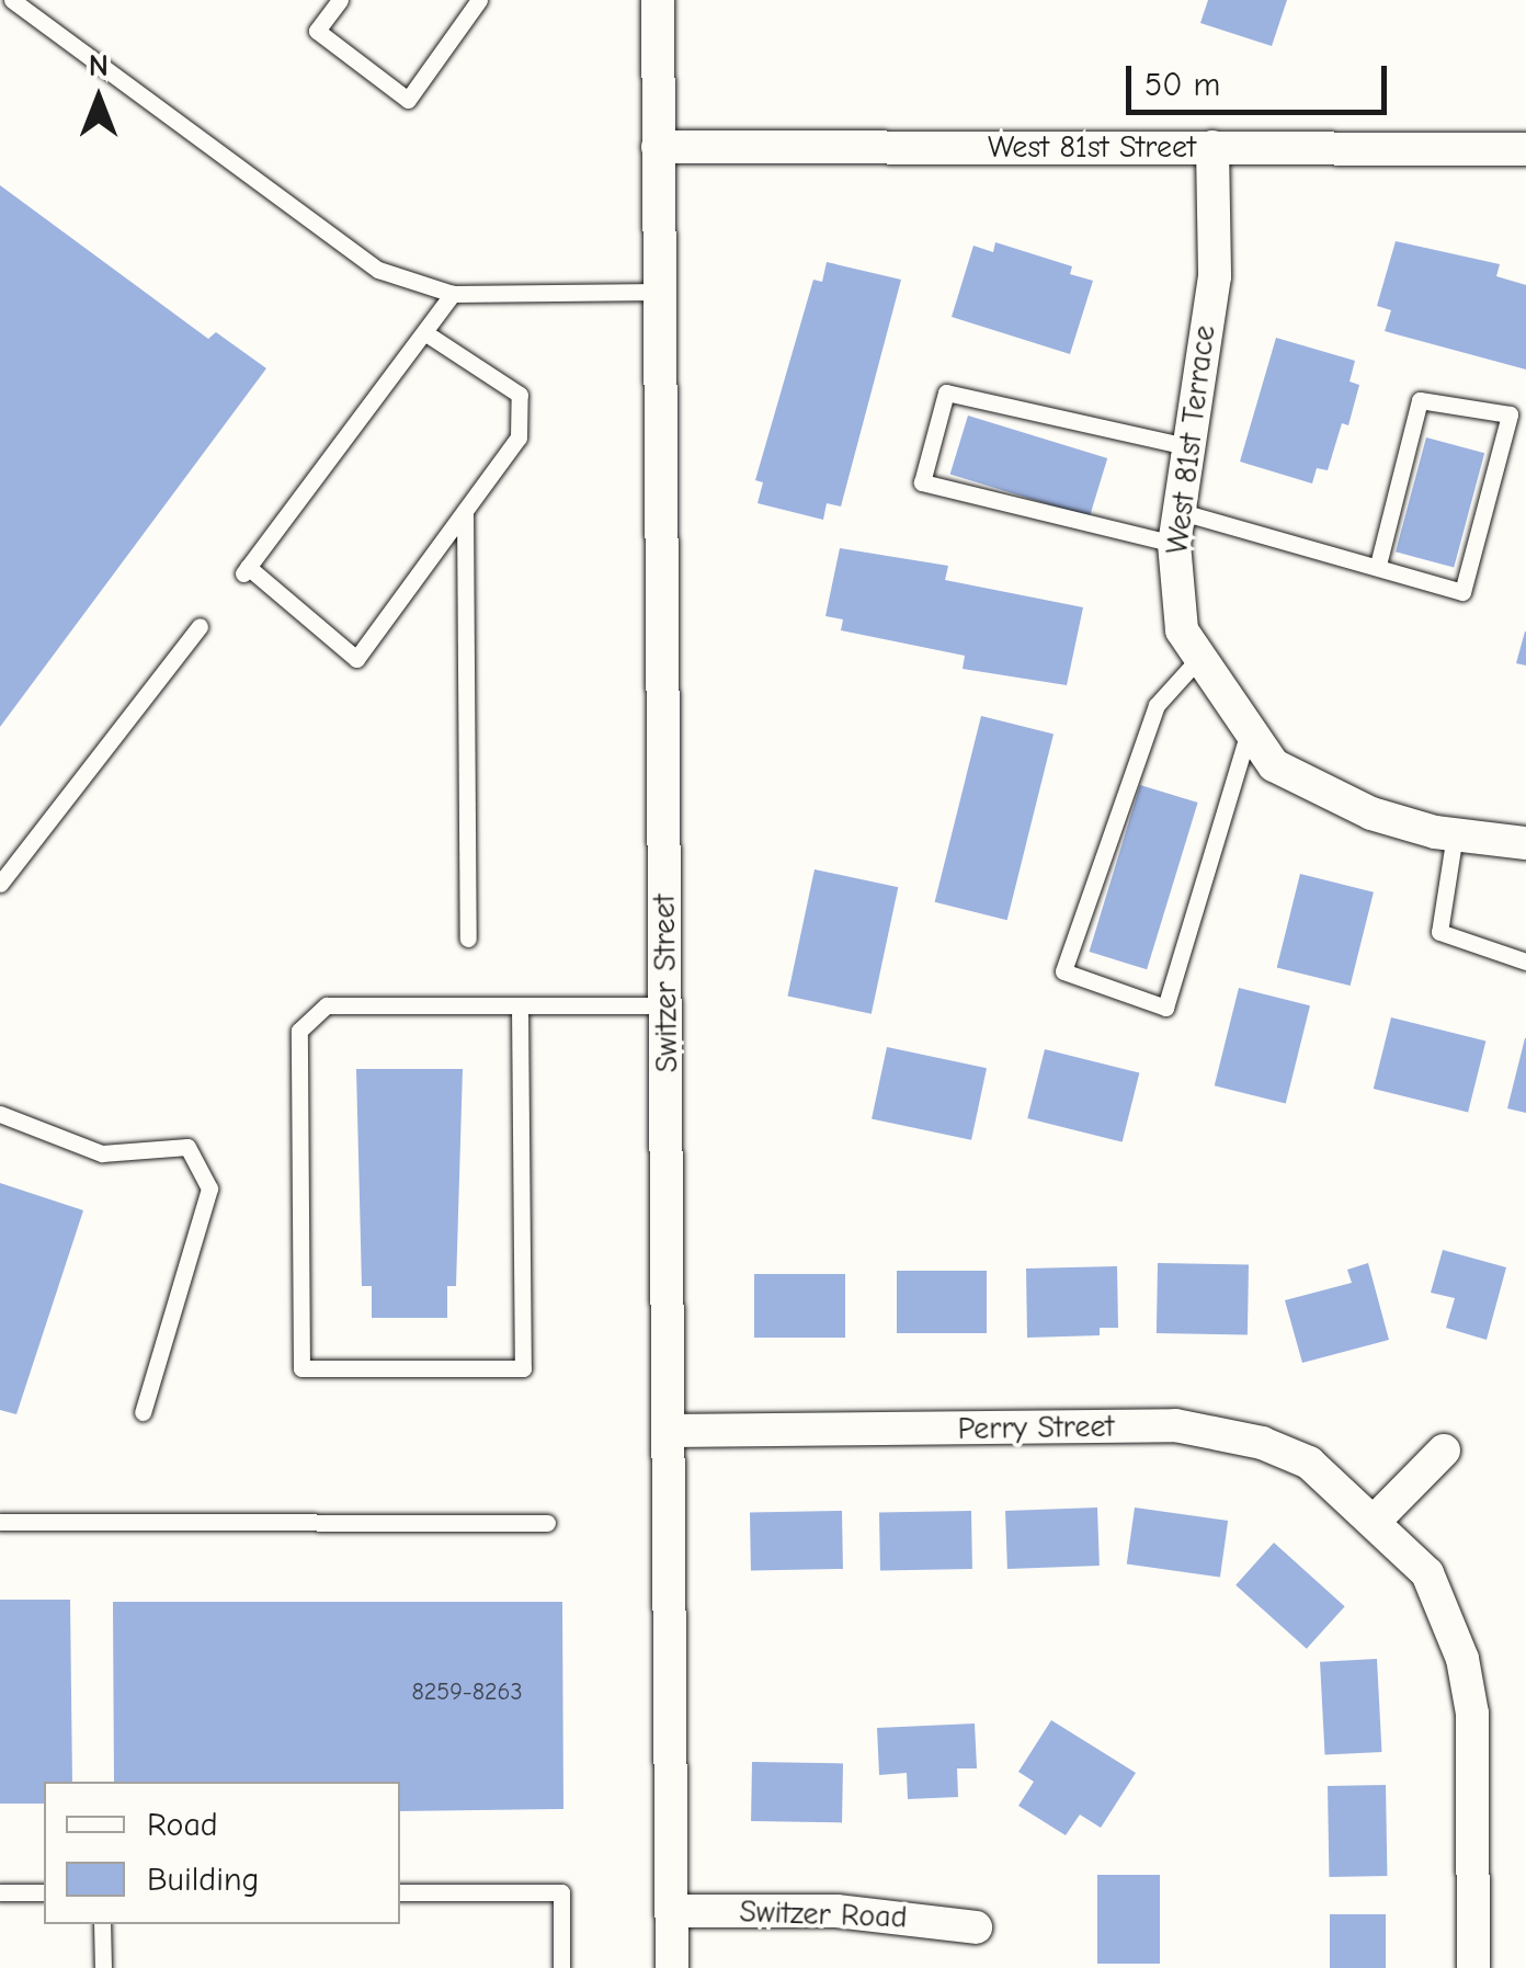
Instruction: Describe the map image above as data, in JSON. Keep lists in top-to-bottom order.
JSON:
{
  "streets": {
    "street": [
      "West 81st Street",
      "West 81st Terrace",
      "Switzer Street",
      "Perry Street",
      "Switzer Road"
    ]
  },
  "crossings": [
    ["West 81st Street", "West 81st Terrace"],
    ["West 81st Street", "Switzer Street"],
    ["Switzer Street", "Perry Street"],
    ["Switzer Street", "Switzer Road"]
  ],
  "house_numbers": ["8259-8263"],
  "legend": ["Road", "Building"],
  "scale_bar": "50 m",
  "north": "top"
}
